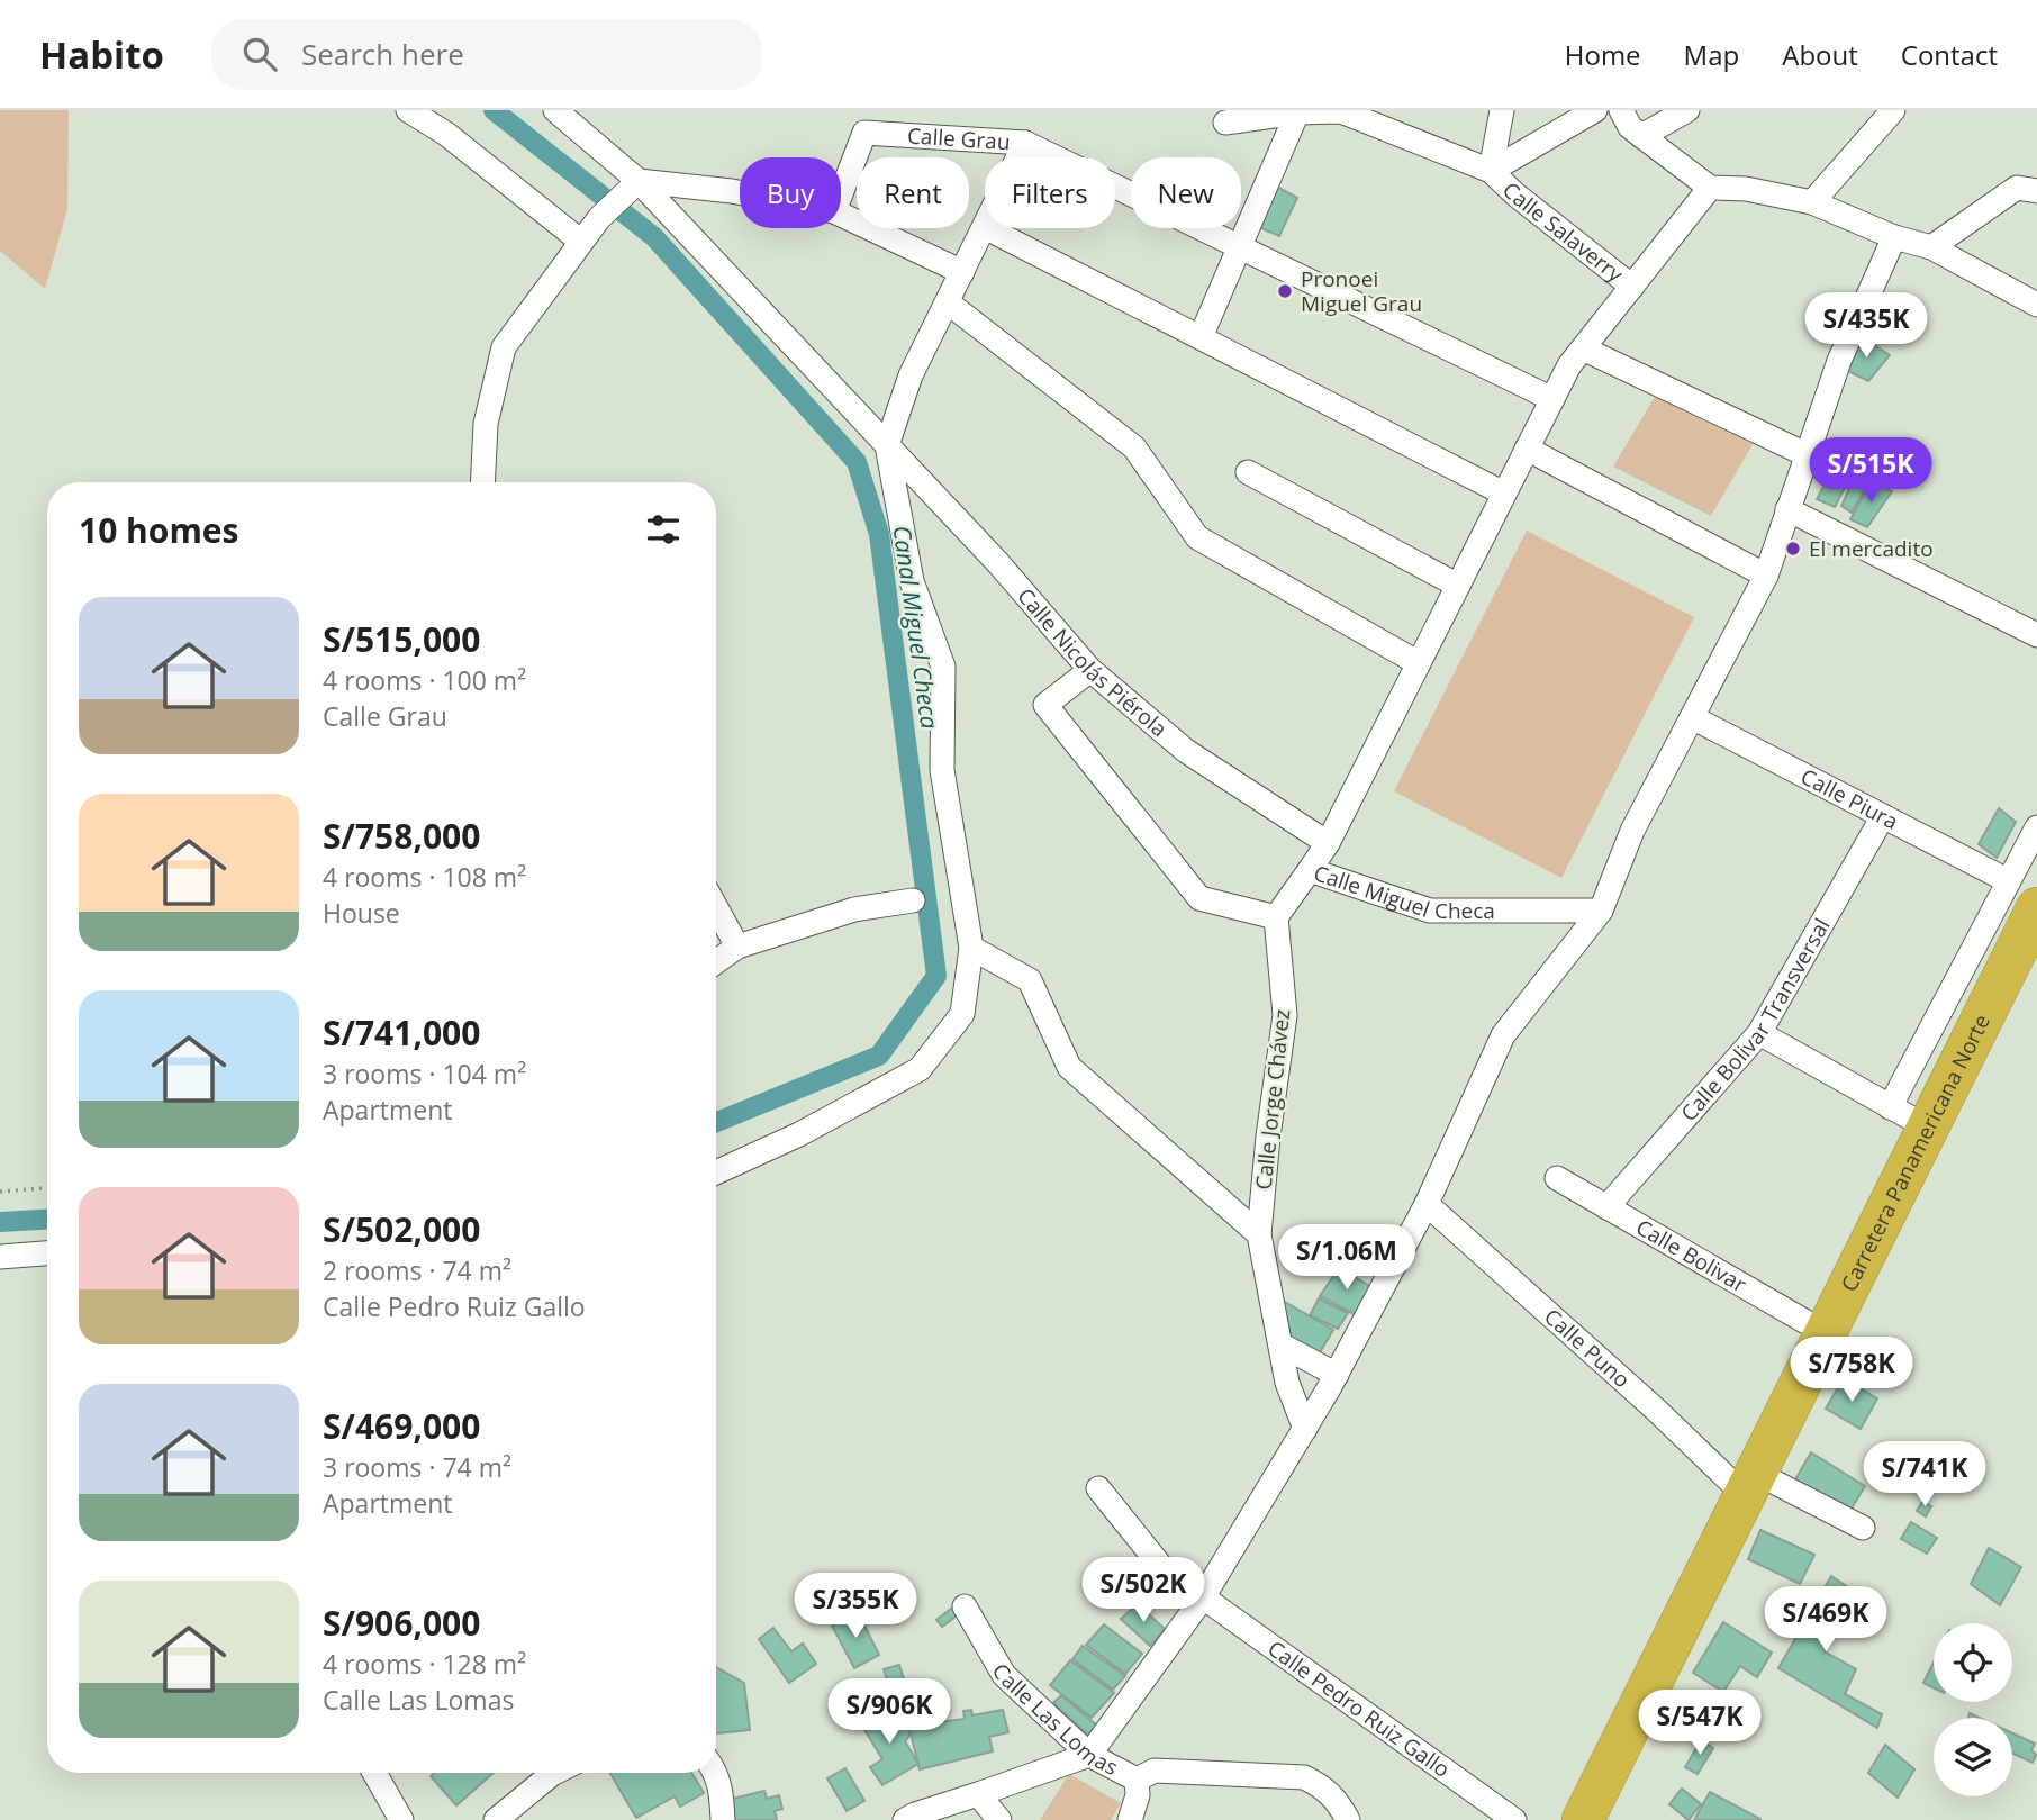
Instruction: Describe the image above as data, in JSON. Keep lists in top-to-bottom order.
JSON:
{
  "streets": {
    "highway": ["Carretera Panamericana Norte"],
    "street": [
      "Calle Grau",
      "Calle Salaverry",
      "Calle Nicolás Piérola",
      "Calle Piura",
      "Calle Miguel Checa",
      "Calle Bolivar Transversal",
      "Calle Jorge Chávez",
      "Calle Bolivar",
      "Calle Puno",
      "Calle Pedro Ruiz Gallo",
      "Calle Las Lomas"
    ]
  },
  "crossings": [
    ["Calle Piura", "Calle Bolivar Transversal"],
    ["Calle Miguel Checa", "Calle Jorge Chávez"],
    ["Calle Bolivar Transversal", "Calle Bolivar"],
    ["Carretera Panamericana Norte", "Calle Bolivar"],
    ["Carretera Panamericana Norte", "Calle Puno"]
  ],
  "water": ["Canal Miguel Checa"],
  "places": ["Pronoei Miguel Grau", "El mercadito"],
  "page": {
    "header": "Habito",
    "search": "Search here",
    "nav": [
      "Home",
      "Map",
      "About",
      "Contact"
    ],
    "chip": [
      "Buy",
      "Rent",
      "Filters",
      "New"
    ],
    "price": [
      "S/435K",
      "S/515K",
      "S/1.06M",
      "S/758K",
      "S/741K",
      "S/502K",
      "S/355K",
      "S/469K",
      "S/906K",
      "S/547K"
    ],
    "heading": "10 homes",
    "list": [
      {
        "name": "S/515,000",
        "note": "4 rooms · 100 m² · Calle Grau"
      },
      {
        "name": "S/758,000",
        "note": "4 rooms · 108 m² · House"
      },
      {
        "name": "S/741,000",
        "note": "3 rooms · 104 m² · Apartment"
      },
      {
        "name": "S/502,000",
        "note": "2 rooms · 74 m² · Calle Pedro Ruiz Gallo"
      },
      {
        "name": "S/469,000",
        "note": "3 rooms · 74 m² · Apartment"
      },
      {
        "name": "S/906,000",
        "note": "4 rooms · 128 m² · Calle Las Lomas"
      }
    ]
  }
}
